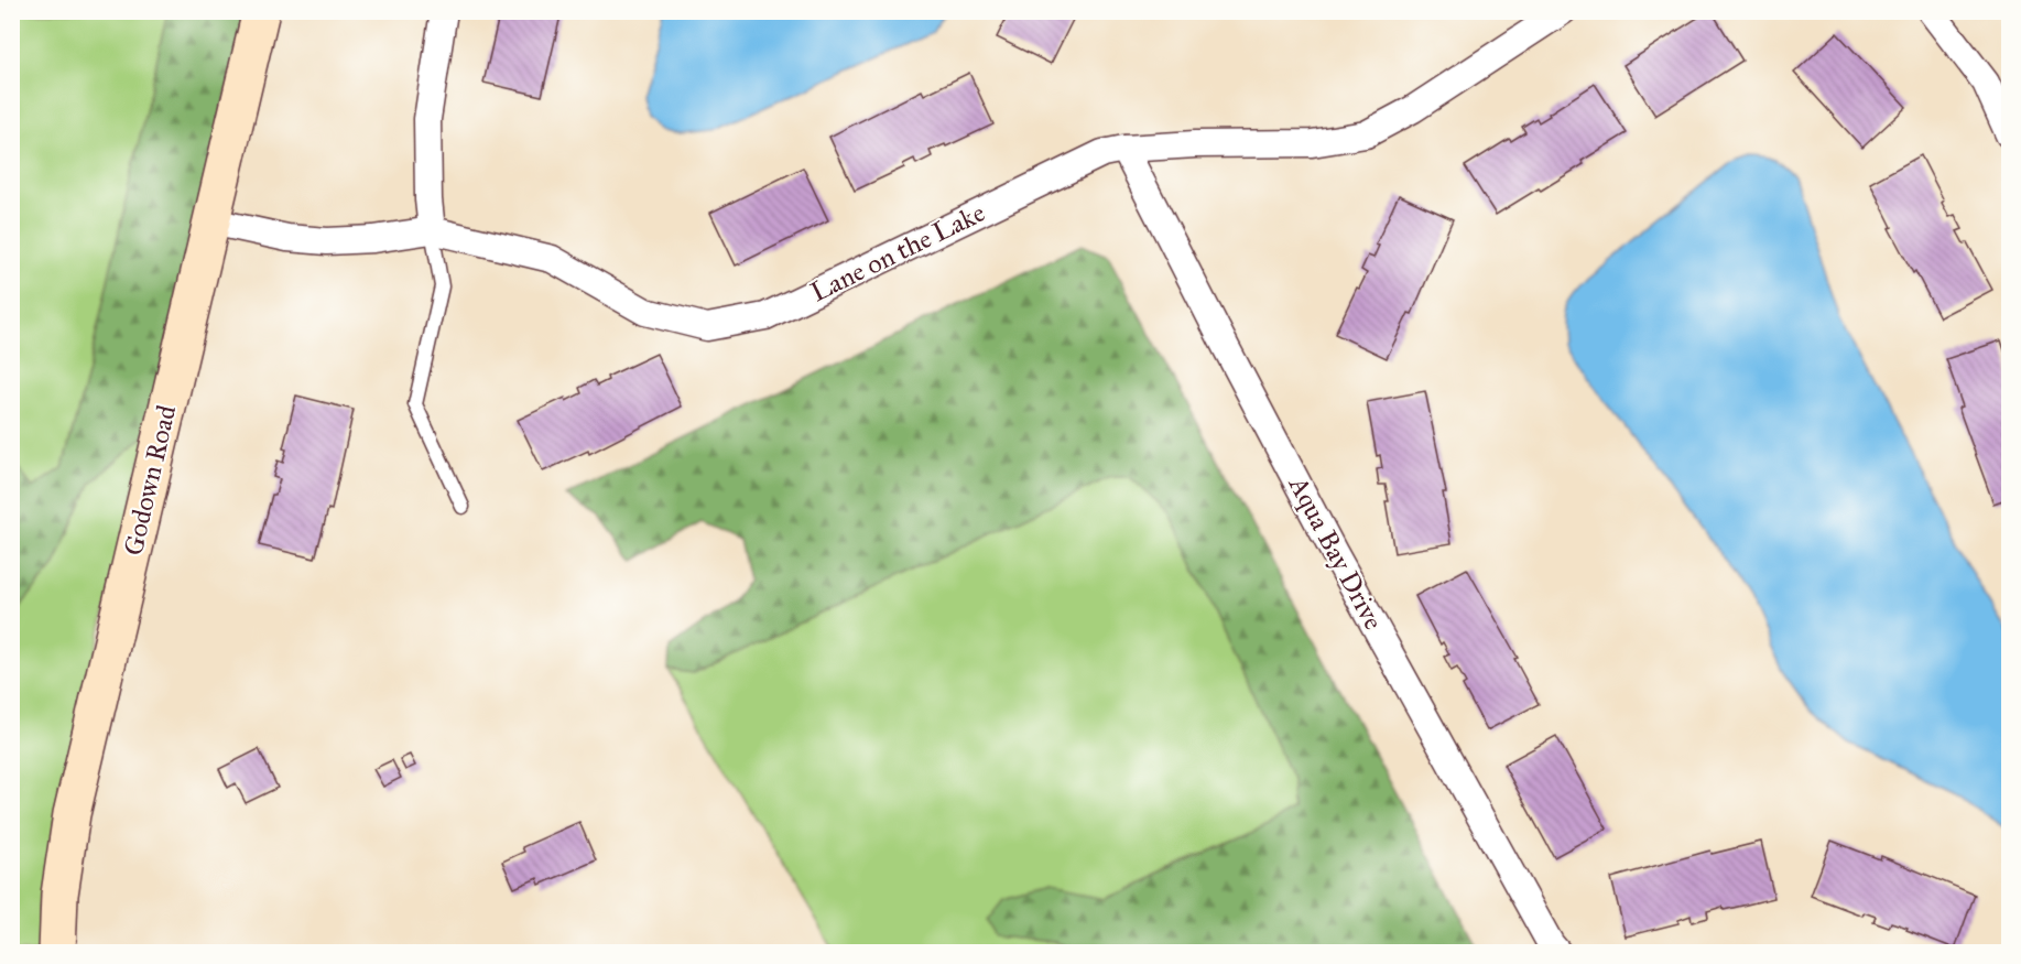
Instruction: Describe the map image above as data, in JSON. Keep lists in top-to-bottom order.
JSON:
{
  "streets": {
    "main road": ["Godown Road"],
    "street": ["Lane on the Lake", "Aqua Bay Drive"]
  },
  "crossings": [
    ["Lane on the Lake", "Godown Road"],
    ["Lane on the Lake", "Aqua Bay Drive"]
  ]
}
